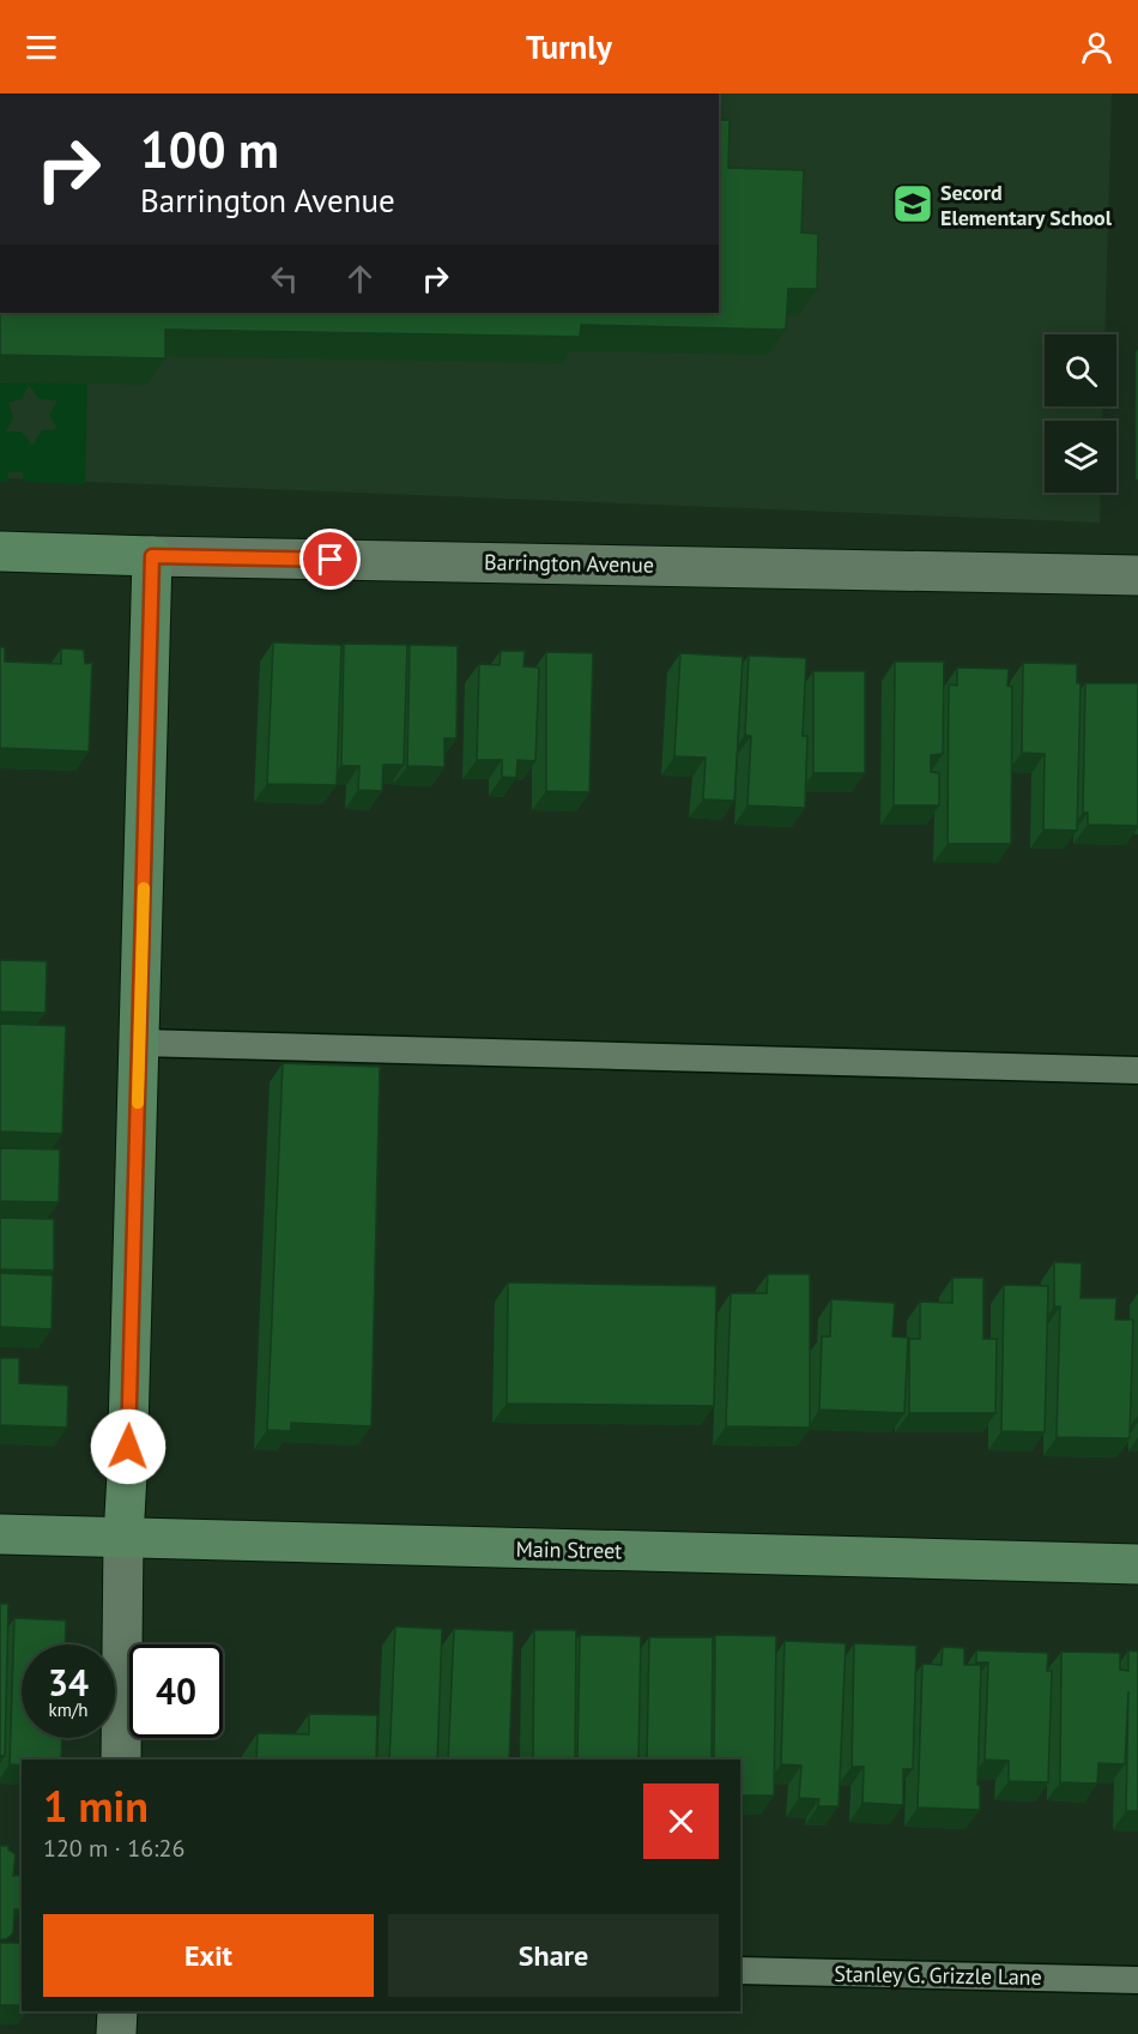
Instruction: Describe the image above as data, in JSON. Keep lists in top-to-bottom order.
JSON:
{
  "streets": {
    "street": ["Barrington Avenue", "Main Street"],
    "lane": ["Stanley G. Grizzle Lane"]
  },
  "places": {
    "school or university": ["Secord Elementary School"]
  },
  "page": {
    "header": "Turnly",
    "turn": ["100 m", "Barrington Avenue"],
    "speed": "34 km/h",
    "limit": "40",
    "heading": ["1 min", "120 m · 16:26"],
    "buttons": ["Exit", "Share"]
  }
}
